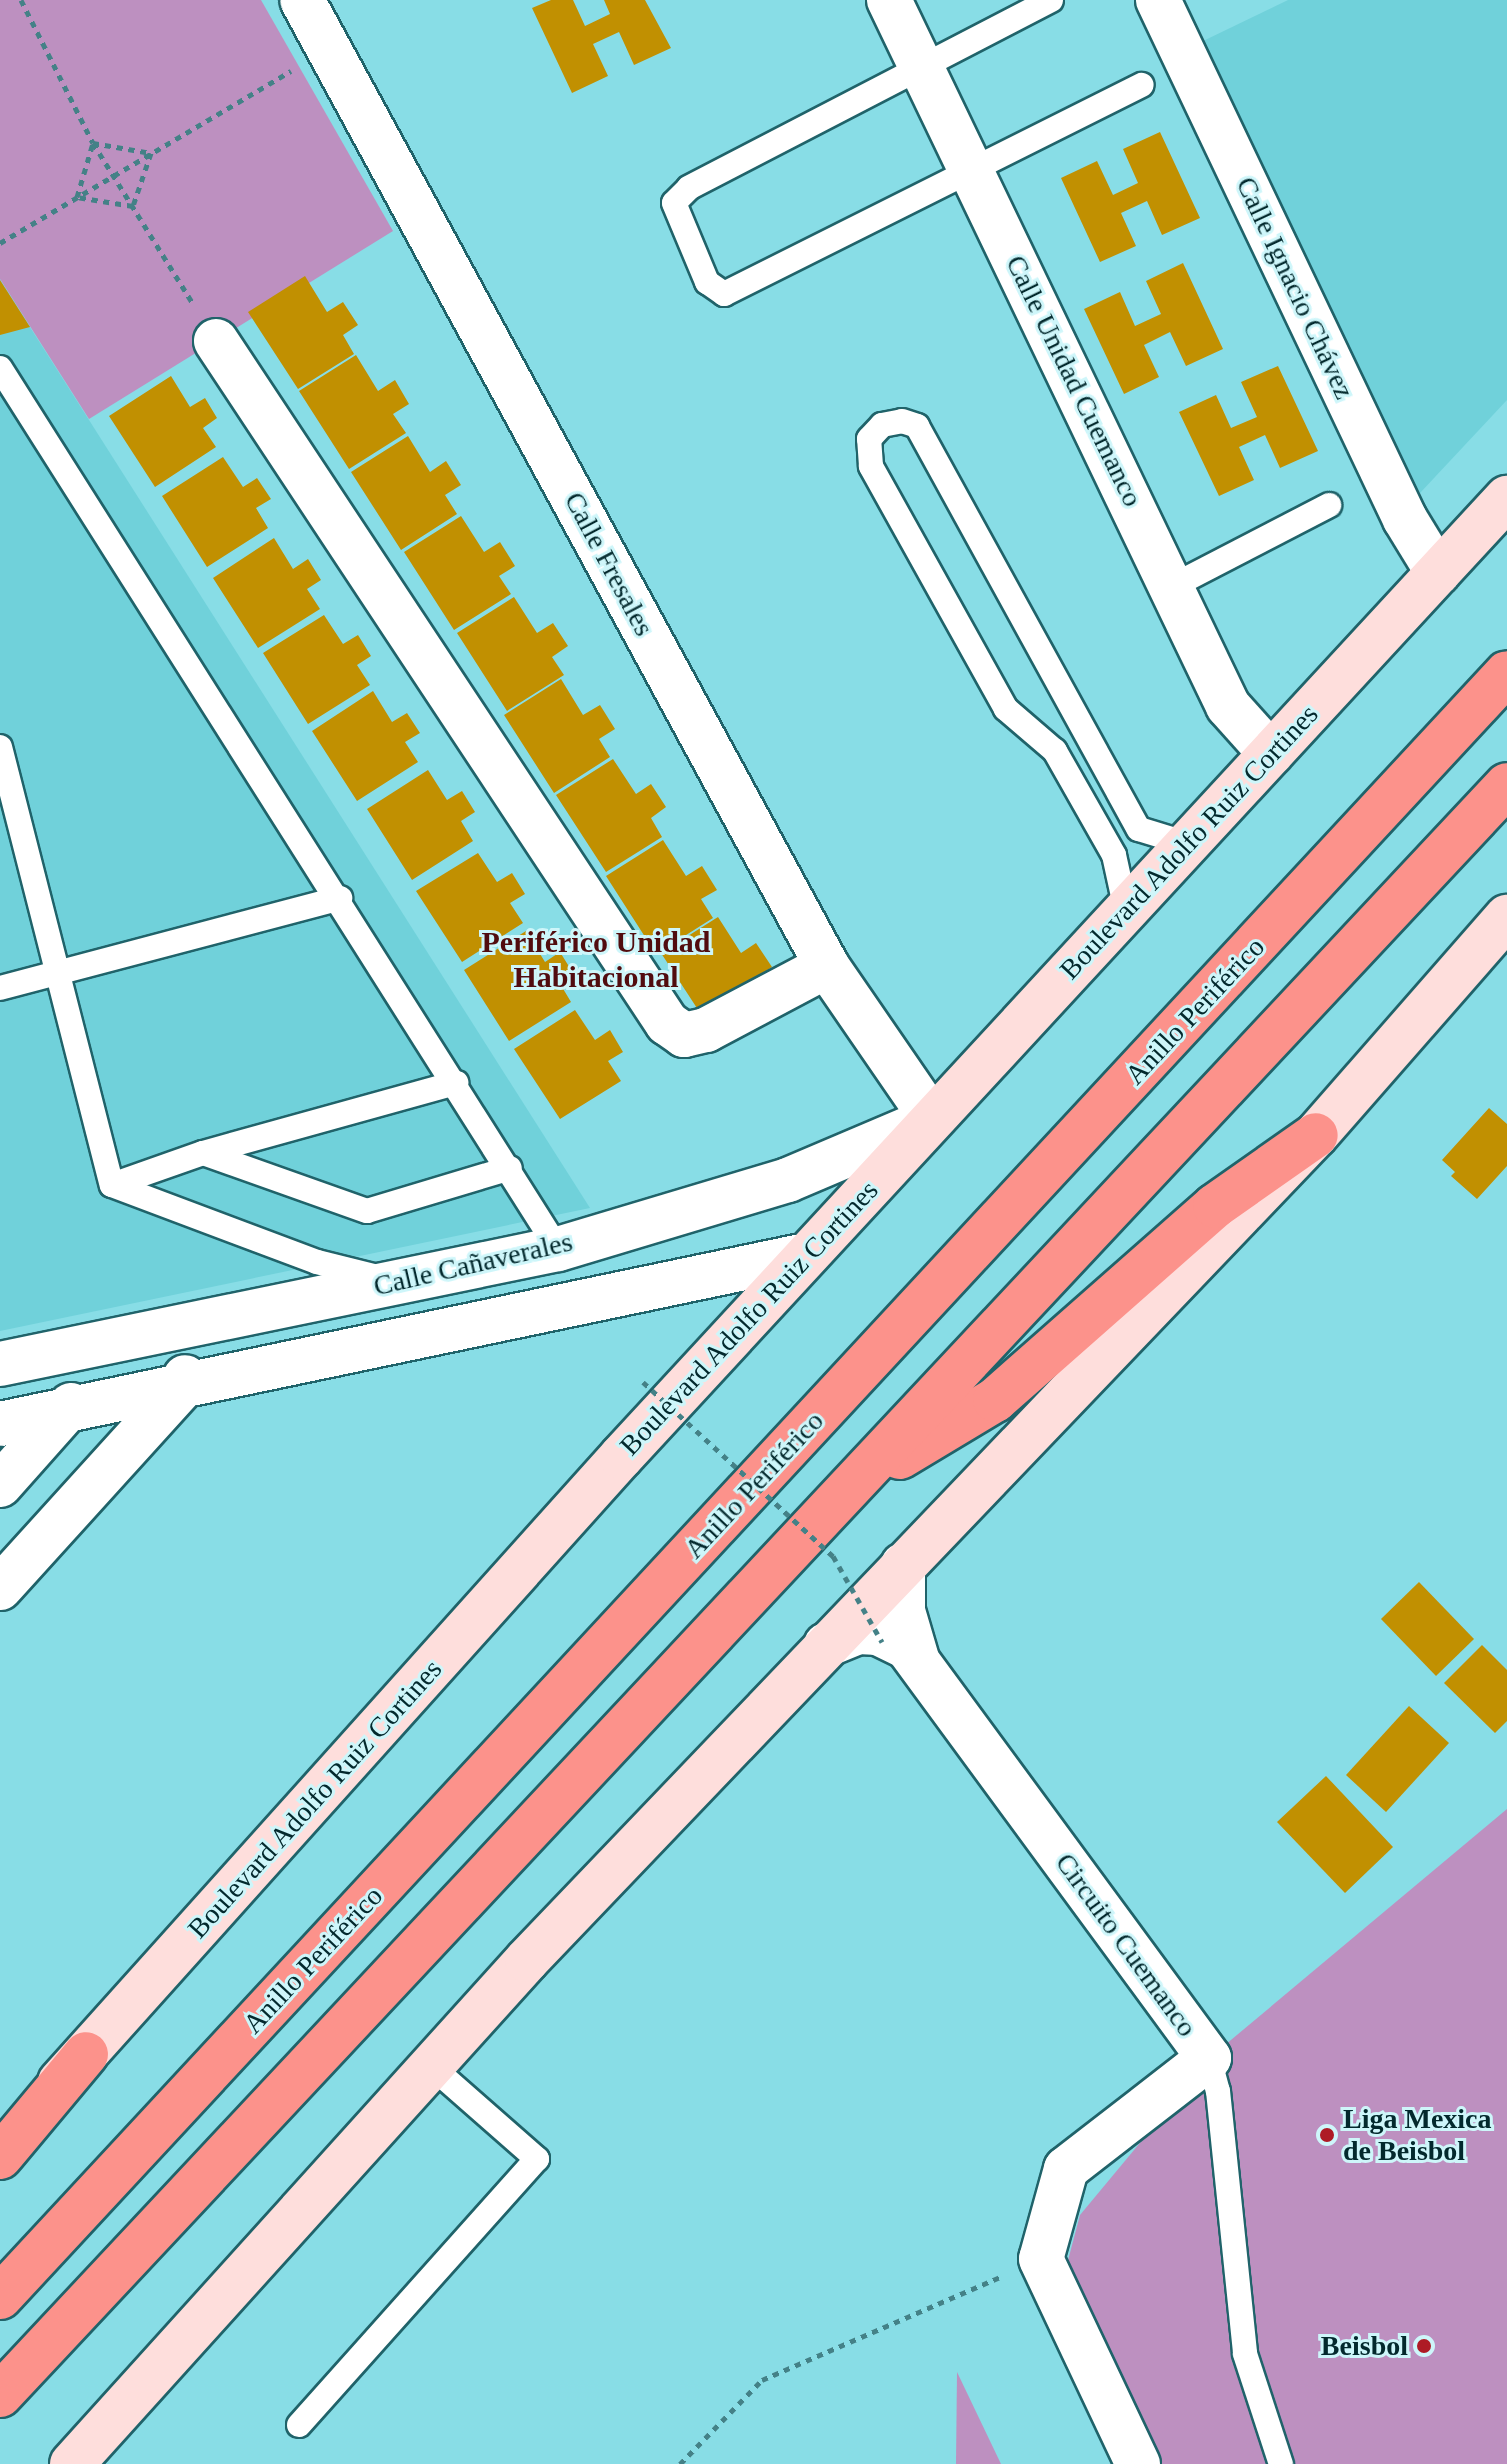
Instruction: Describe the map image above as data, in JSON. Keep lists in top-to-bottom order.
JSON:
{
  "streets": {
    "highway": ["Anillo Periférico"],
    "main road": ["Boulevard Adolfo Ruiz Cortines"],
    "street": [
      "Calle Ignacio Chávez",
      "Calle Unidad Cuemanco",
      "Calle Fresales",
      "Calle Cañaverales",
      "Circuito Cuemanco"
    ]
  },
  "crossings": [
    ["Calle Ignacio Chávez", "Boulevard Adolfo Ruiz Cortines"],
    ["Calle Unidad Cuemanco", "Boulevard Adolfo Ruiz Cortines"],
    ["Calle Fresales", "Boulevard Adolfo Ruiz Cortines"],
    ["Calle Fresales", "Calle Cañaverales"],
    ["Boulevard Adolfo Ruiz Cortines", "Calle Cañaverales"]
  ],
  "districts": ["Periférico Unidad Habitacional"],
  "places": ["Liga Mexica de Beisbol", "Beisbol"]
}
